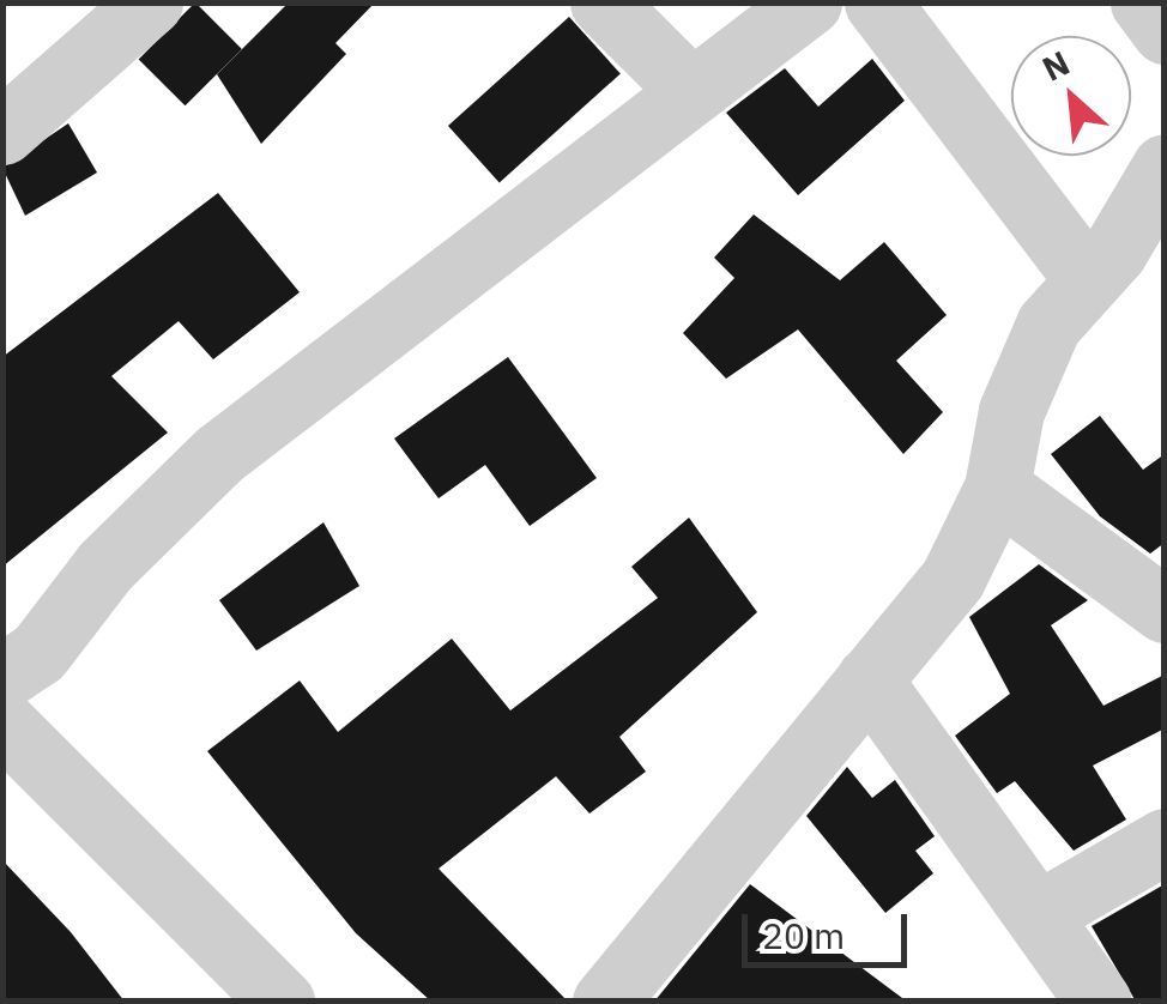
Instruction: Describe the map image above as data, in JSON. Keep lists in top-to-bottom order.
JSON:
{
  "scale_bar": "20 m",
  "north": "top left"
}
